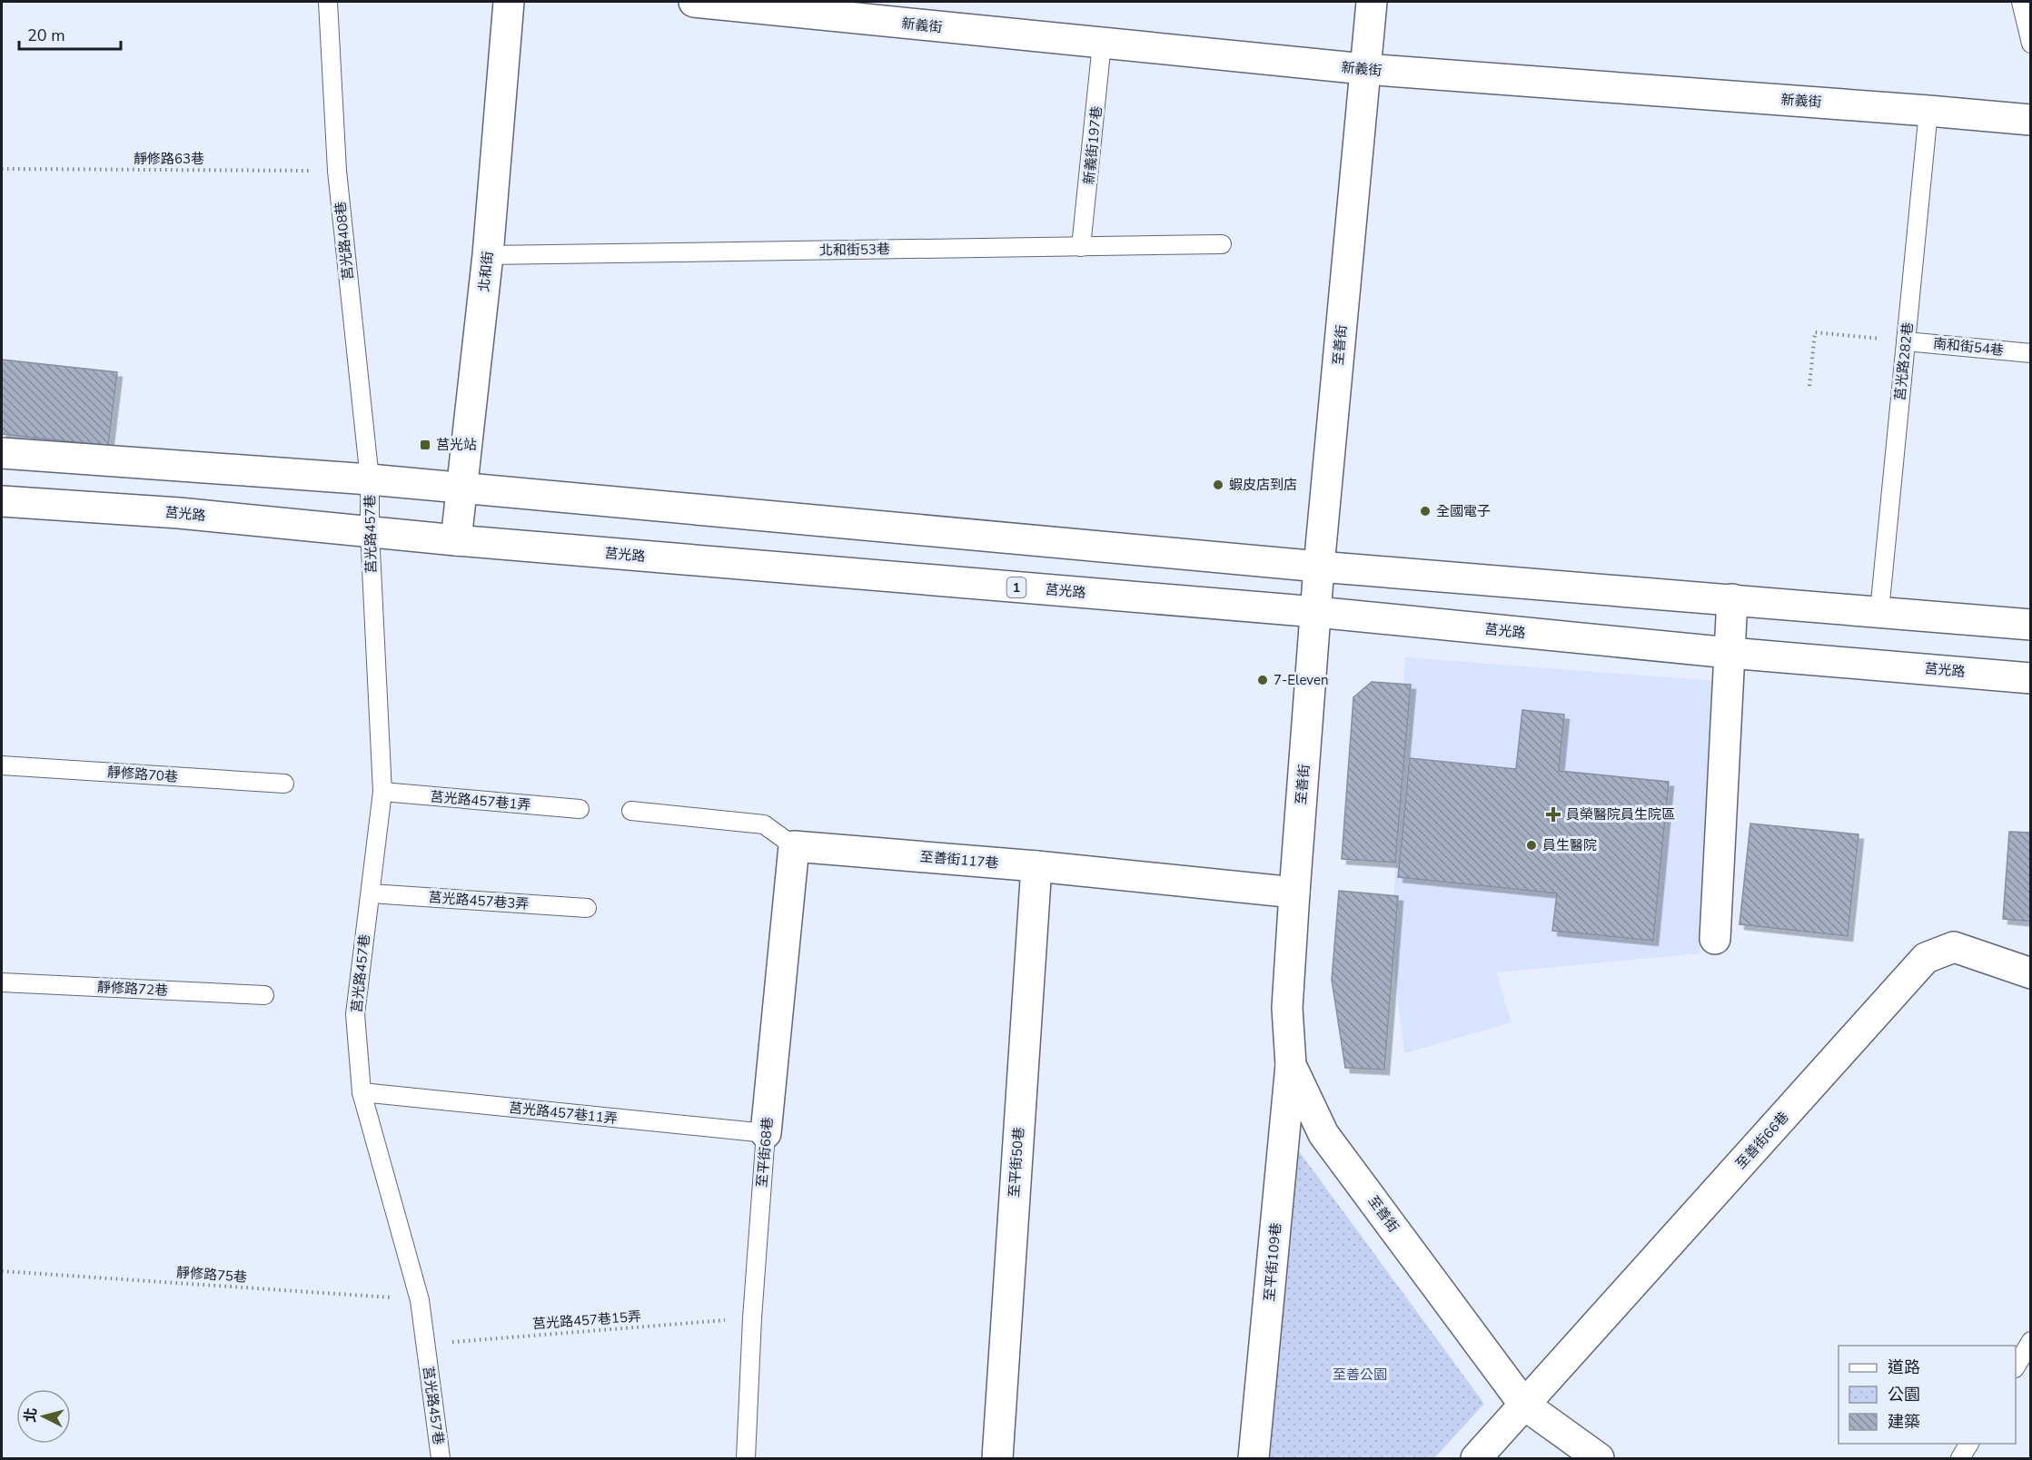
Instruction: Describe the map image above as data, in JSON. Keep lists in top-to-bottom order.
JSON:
{
  "streets": {
    "street": [
      "新義街",
      "北和街",
      "至善街",
      "莒光路",
      "1",
      "至善街117巷",
      "至善街66巷",
      "至平街68巷",
      "至平街50巷",
      "至平街109巷"
    ],
    "lane": [
      "新義街197巷",
      "莒光路408巷",
      "北和街53巷",
      "南和街54巷",
      "莒光路282巷",
      "莒光路457巷",
      "靜修路70巷",
      "莒光路457巷1弄",
      "莒光路457巷3弄",
      "靜修路72巷",
      "莒光路457巷11弄"
    ],
    "path": ["靜修路63巷", "靜修路75巷", "莒光路457巷15弄"]
  },
  "crossings": [
    ["新義街", "新義街197巷"],
    ["新義街", "至善街"],
    ["新義街", "莒光路282巷"],
    ["新義街197巷", "北和街53巷"],
    ["靜修路63巷", "莒光路408巷"],
    ["莒光路408巷", "莒光路457巷"],
    ["北和街53巷", "北和街"],
    ["北和街", "莒光路"],
    ["至善街", "莒光路"],
    ["至善街", "至善街117巷"],
    ["至善街", "至善街66巷"],
    ["至善街", "至平街109巷"],
    ["南和街54巷", "莒光路282巷"],
    ["莒光路", "莒光路457巷"],
    ["莒光路457巷", "莒光路457巷1弄"],
    ["莒光路457巷", "莒光路457巷3弄"],
    ["莒光路457巷", "莒光路457巷11弄"],
    ["莒光路457巷", "靜修路75巷"],
    ["莒光路457巷", "莒光路457巷15弄"],
    ["至善街117巷", "至平街68巷"],
    ["至善街117巷", "至平街50巷"],
    ["莒光路457巷11弄", "至平街68巷"],
    ["至平街68巷", "莒光路457巷15弄"]
  ],
  "parks": ["至善公園"],
  "places": {
    "transit": ["莒光站"],
    "other": [
      "蝦皮店到店",
      "全國電子",
      "7-Eleven",
      "員生醫院"
    ],
    "health": ["員榮醫院員生院區"]
  },
  "legend": ["道路", "公園", "建築"],
  "scale_bar": "20 m",
  "north": "left"
}
